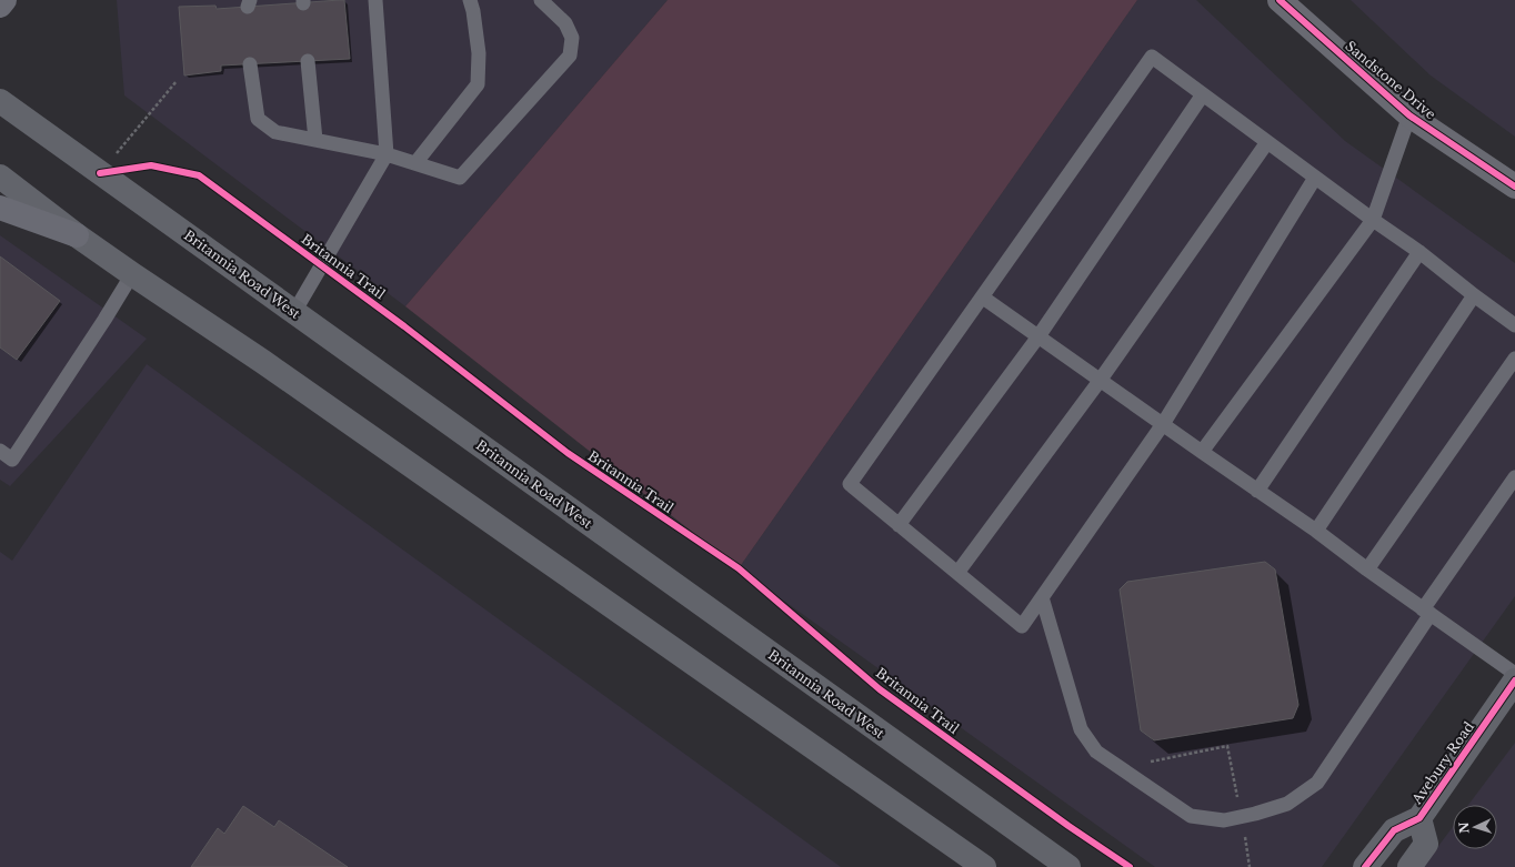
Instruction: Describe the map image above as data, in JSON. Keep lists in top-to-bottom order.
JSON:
{
  "streets": {
    "main road": ["Britannia Road West", "Avebury Road"],
    "street": ["Sandstone Drive"],
    "cycle path": ["Britannia Trail"]
  },
  "north": "left"
}
